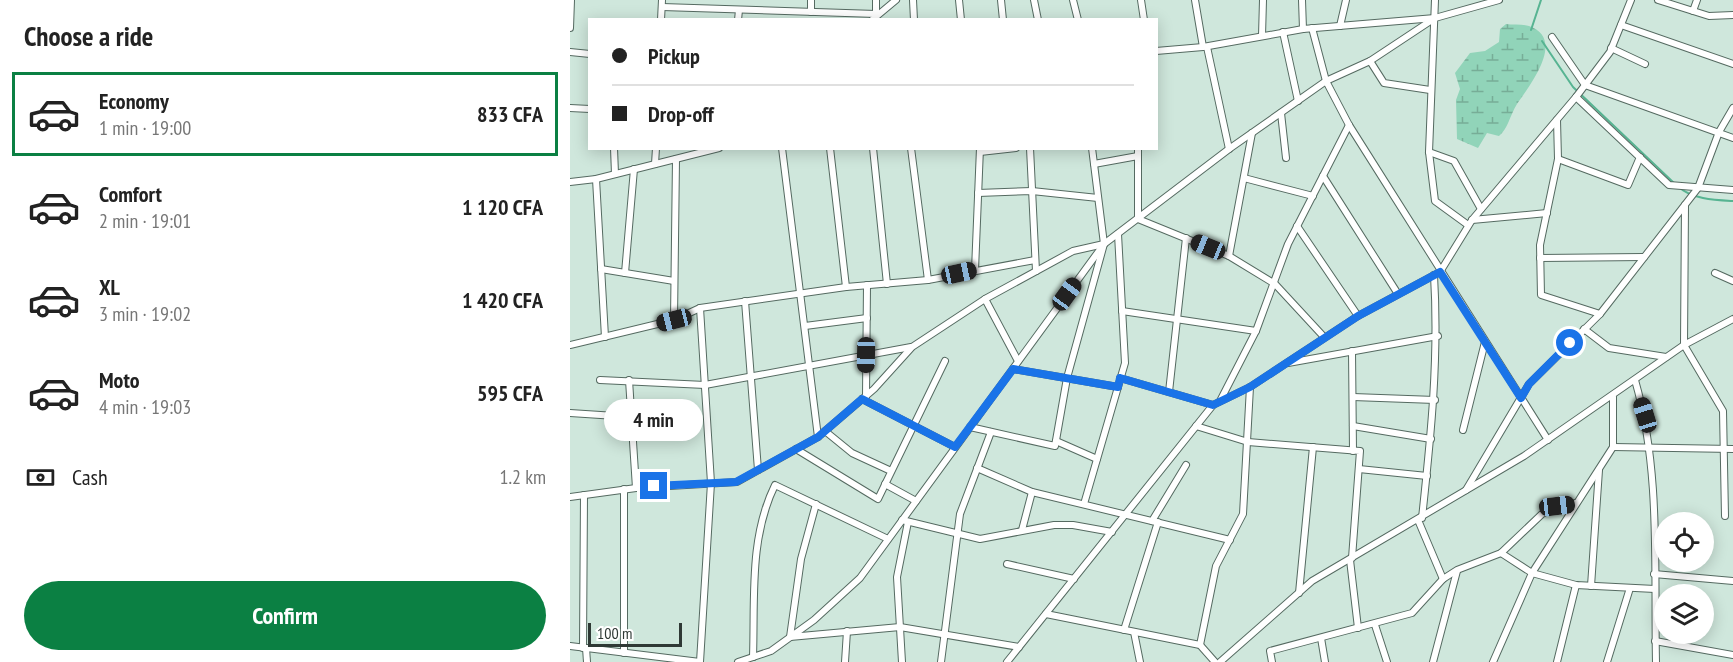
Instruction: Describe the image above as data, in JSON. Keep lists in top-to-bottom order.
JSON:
{
  "scale_bar": "100 m",
  "page": {
    "heading": "Choose a ride",
    "banner": ["Pickup", "Drop-off"],
    "list": [
      {
        "name": "Economy",
        "note": "1 min · 19:00",
        "value": "833 CFA"
      },
      {
        "name": "Comfort",
        "note": "2 min · 19:01",
        "value": "1 120 CFA"
      },
      {
        "name": "XL",
        "note": "3 min · 19:02",
        "value": "1 420 CFA"
      },
      {
        "name": "Moto",
        "note": "4 min · 19:03",
        "value": "595 CFA"
      }
    ],
    "bubble": "4 min",
    "pay": ["Cash", "1.2 km"],
    "buttons": "Confirm",
    "scale": "100 m"
  }
}
